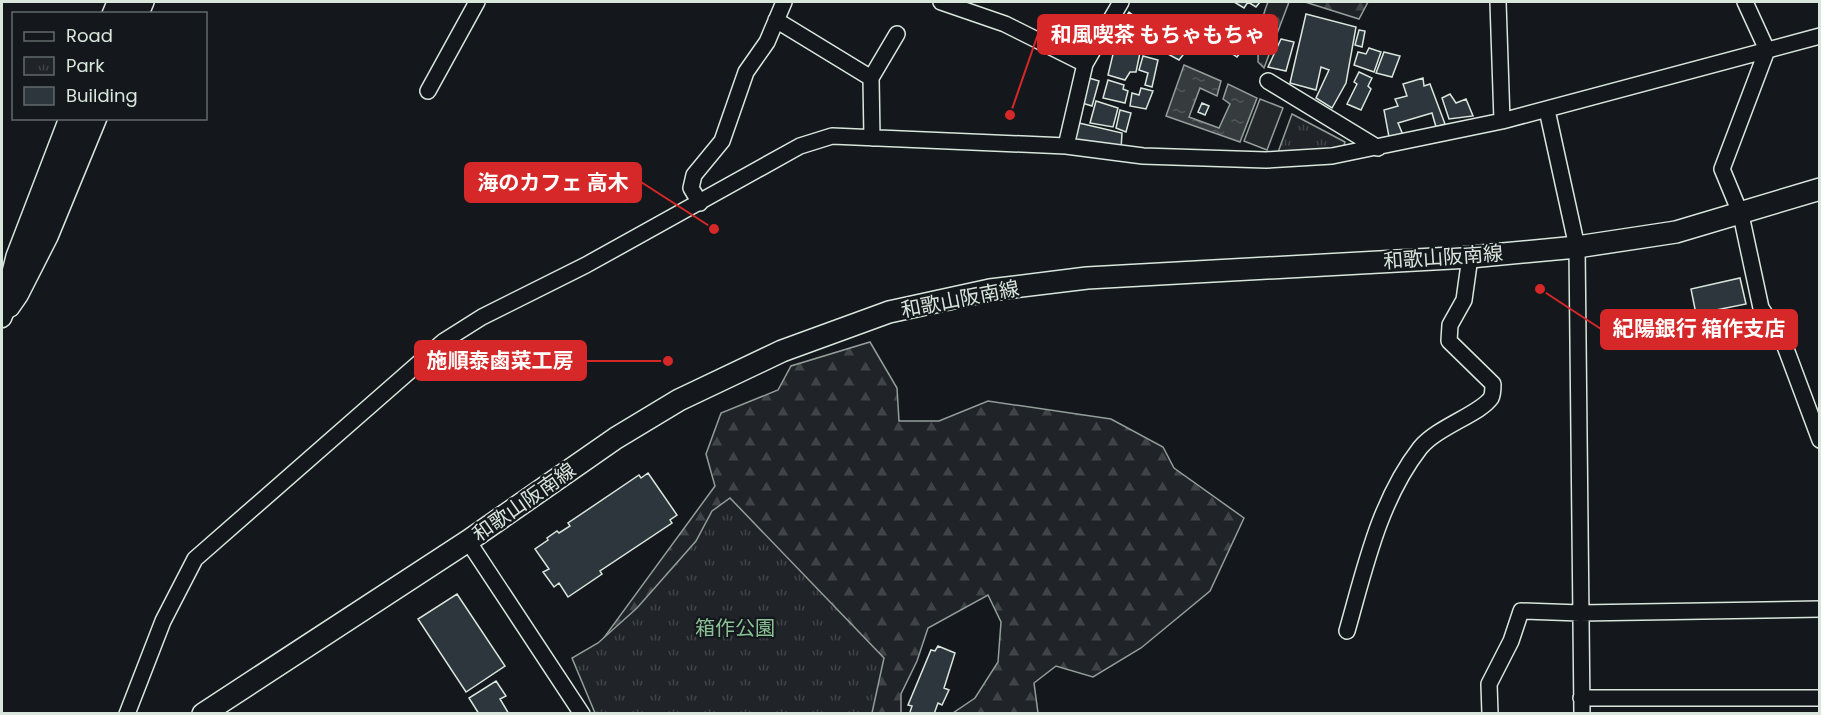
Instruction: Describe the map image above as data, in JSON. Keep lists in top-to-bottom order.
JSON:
{
  "streets": {
    "main road": ["和歌山阪南線"]
  },
  "parks": ["箱作公園"],
  "places": [
    "和風喫茶 もちゃもちゃ",
    "海のカフェ 高木",
    "紀陽銀行 箱作支店",
    "施順泰鹵菜工房"
  ],
  "legend": ["Road", "Park", "Building"]
}
